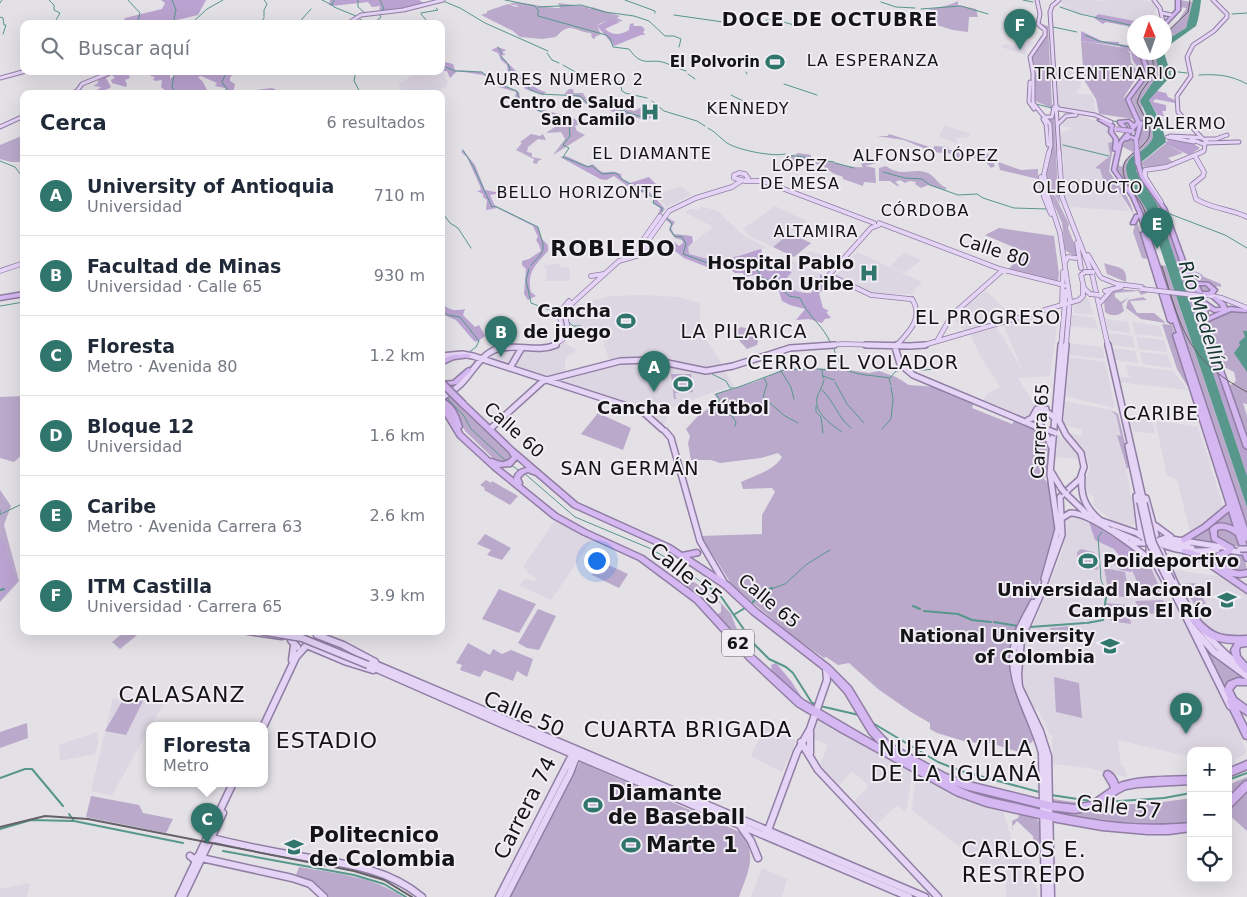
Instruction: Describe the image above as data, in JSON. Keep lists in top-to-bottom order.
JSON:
{
  "streets": {
    "highway": [
      "Calle 60",
      "Calle 55",
      "Calle 65",
      "62",
      "Calle 57"
    ],
    "main road": [
      "Calle 80",
      "Carrera 65",
      "Calle 50",
      "Carrera 74"
    ]
  },
  "crossings": [
    ["Calle 80", "Carrera 65"],
    ["Calle 60", "Calle 65"],
    ["Carrera 65", "Calle 55"],
    ["Carrera 65", "Calle 57"],
    ["Calle 55", "62"],
    ["Calle 55", "Calle 57"],
    ["Calle 65", "Calle 57"],
    ["62", "Calle 57"],
    ["Calle 50", "Carrera 74"]
  ],
  "districts": [
    "DOCE DE OCTUBRE",
    "LA ESPERANZA",
    "TRICENTENARIO",
    "AURES NUMERO 2",
    "KENNEDY",
    "PALERMO",
    "EL DIAMANTE",
    "ALFONSO LÓPEZ",
    "LÓPEZ DE MESA",
    "OLEODUCTO",
    "BELLO HORIZONTE",
    "CÓRDOBA",
    "ALTAMIRA",
    "ROBLEDO",
    "EL PROGRESO",
    "LA PILARICA",
    "CERRO EL VOLADOR",
    "CARIBE",
    "SAN GERMÁN",
    "CALASANZ",
    "CUARTA BRIGADA",
    "ESTADIO",
    "NUEVA VILLA DE LA IGUANÁ",
    "CARLOS E. RESTREPO"
  ],
  "water": ["Río Medellín"],
  "places": {
    "sports": [
      "El Polvorin",
      "Cancha de juego",
      "Cancha de fútbol",
      "Polideportivo",
      "Diamante de Baseball",
      "Marte 1"
    ],
    "hospital": ["Centro de Salud San Camilo", "Hospital Pablo Tobón Uribe"],
    "school or university": ["Universidad Nacional Campus El Río", "National University of Colombia", "Politecnico de Colombia"]
  },
  "north": "top",
  "page": {
    "pins": [
      "F",
      "E",
      "B",
      "A",
      "D",
      "C"
    ],
    "search": "Buscar aquí",
    "heading": ["Cerca", "6 resultados"],
    "list": [
      {
        "mark": "A",
        "name": "University of Antioquia",
        "note": "Universidad",
        "value": "710 m"
      },
      {
        "mark": "B",
        "name": "Facultad de Minas",
        "note": "Universidad · Calle 65",
        "value": "930 m"
      },
      {
        "mark": "C",
        "name": "Floresta",
        "note": "Metro · Avenida 80",
        "value": "1.2 km"
      },
      {
        "mark": "D",
        "name": "Bloque 12",
        "note": "Universidad",
        "value": "1.6 km"
      },
      {
        "mark": "E",
        "name": "Caribe",
        "note": "Metro · Avenida Carrera 63",
        "value": "2.6 km"
      },
      {
        "mark": "F",
        "name": "ITM Castilla",
        "note": "Universidad · Carrera 65",
        "value": "3.9 km"
      }
    ],
    "popup": ["Floresta", "Metro"],
    "map_buttons": ["+", "−"]
  }
}
